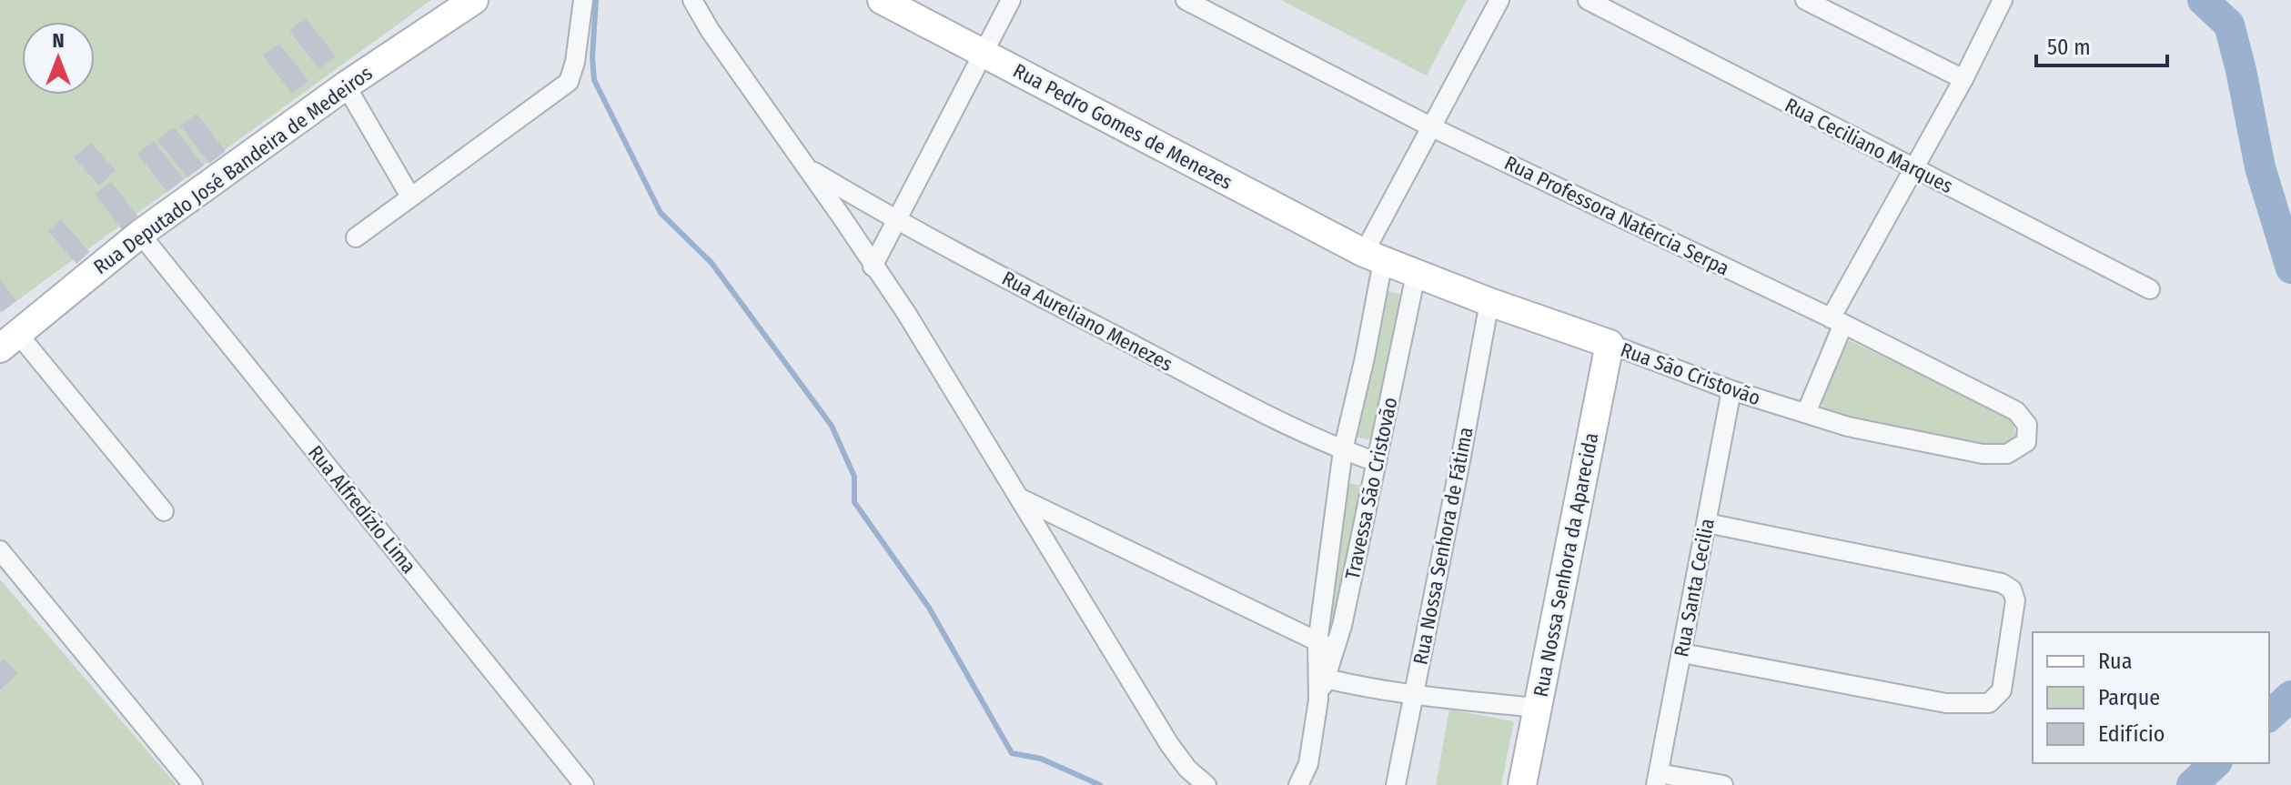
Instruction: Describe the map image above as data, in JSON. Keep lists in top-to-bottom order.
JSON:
{
  "streets": {
    "street": [
      "Rua Pedro Gomes de Menezes",
      "Rua Ceciliano Marques",
      "Rua Deputado José Bandeira de Medeiros",
      "Rua Professora Natércia Serpa",
      "Rua Aureliano Menezes",
      "Rua São Cristovão",
      "Travessa São Cristovão",
      "Rua Alfredízio Lima",
      "Rua Nossa Senhora de Fátima",
      "Rua Nossa Senhora da Aparecida",
      "Rua Santa Cecilia"
    ]
  },
  "crossings": [
    ["Rua Pedro Gomes de Menezes", "Rua São Cristovão"],
    ["Rua Pedro Gomes de Menezes", "Travessa São Cristovão"],
    ["Rua Deputado José Bandeira de Medeiros", "Rua Alfredízio Lima"],
    ["Rua Professora Natércia Serpa", "Rua São Cristovão"],
    ["Rua Professora Natércia Serpa", "Travessa São Cristovão"],
    ["Rua Aureliano Menezes", "Travessa São Cristovão"],
    ["Rua São Cristovão", "Travessa São Cristovão"],
    ["Rua São Cristovão", "Rua Nossa Senhora de Fátima"],
    ["Rua São Cristovão", "Rua Nossa Senhora da Aparecida"],
    ["Rua São Cristovão", "Rua Santa Cecilia"]
  ],
  "legend": ["Rua", "Parque", "Edifício"],
  "scale_bar": "50 m",
  "north": "top"
}
